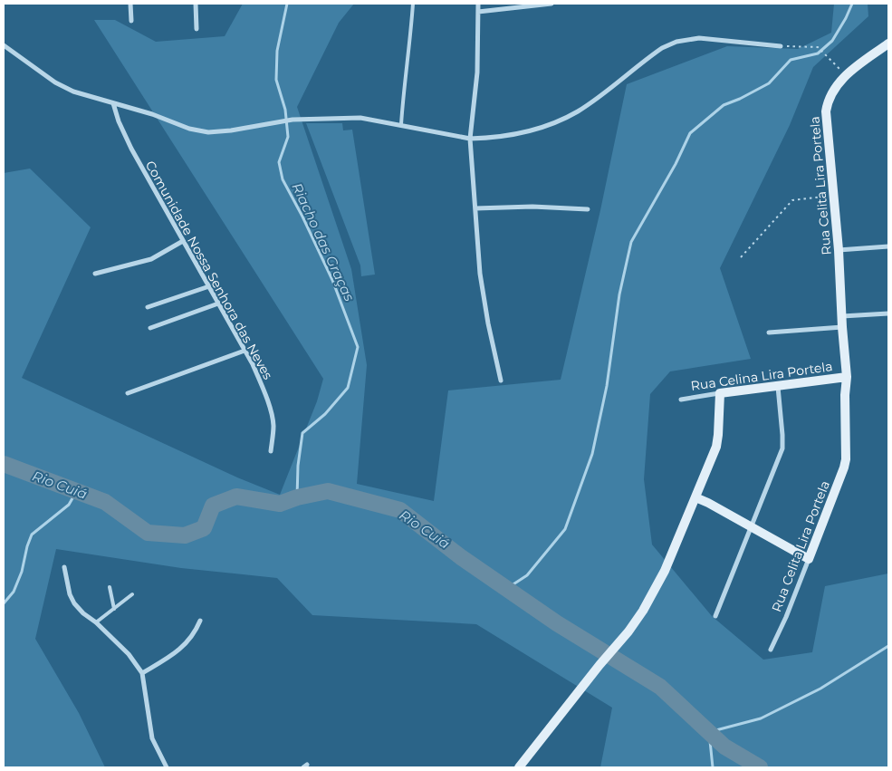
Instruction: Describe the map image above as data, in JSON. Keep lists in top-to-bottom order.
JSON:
{
  "streets": {
    "main road": ["Rua Celita Lira Portela", "Rua Celina Lira Portela"],
    "street": ["Comunidade Nossa Senhora das Neves"]
  },
  "crossings": [
    ["Rua Celita Lira Portela", "Rua Celina Lira Portela"]
  ],
  "water": ["Riacho das Graças", "Rio Cuiá"]
}
